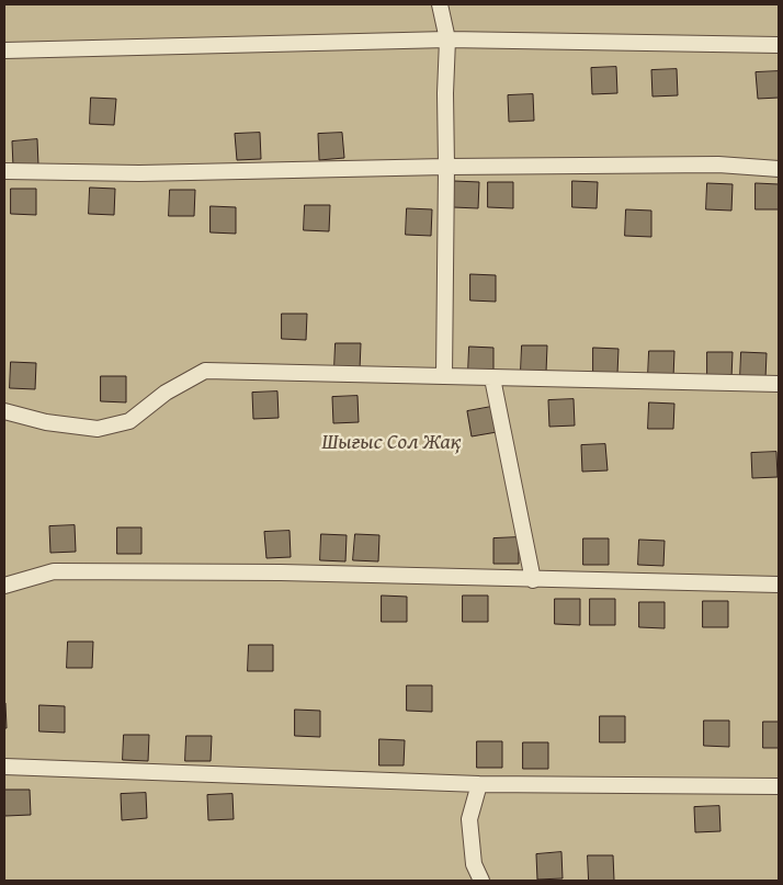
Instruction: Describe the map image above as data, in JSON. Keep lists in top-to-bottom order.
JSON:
{
  "parks": ["Шығыс Сол Жақ"]
}
